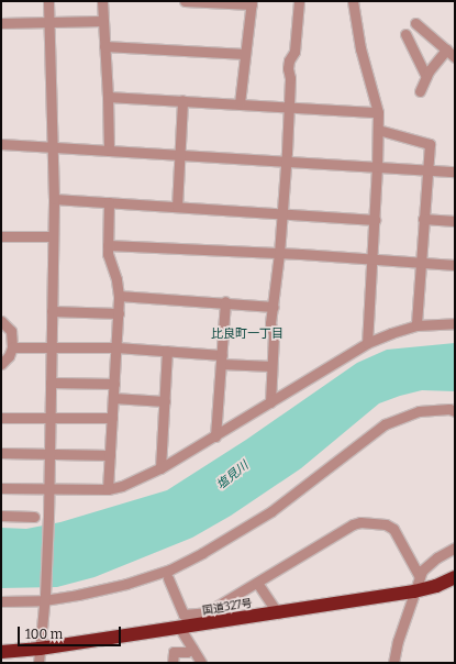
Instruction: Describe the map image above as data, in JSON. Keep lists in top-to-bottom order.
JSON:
{
  "streets": {
    "highway": ["国道327号"]
  },
  "districts": ["比良町一丁目"],
  "water": ["塩見川"],
  "scale_bar": "100 m"
}
